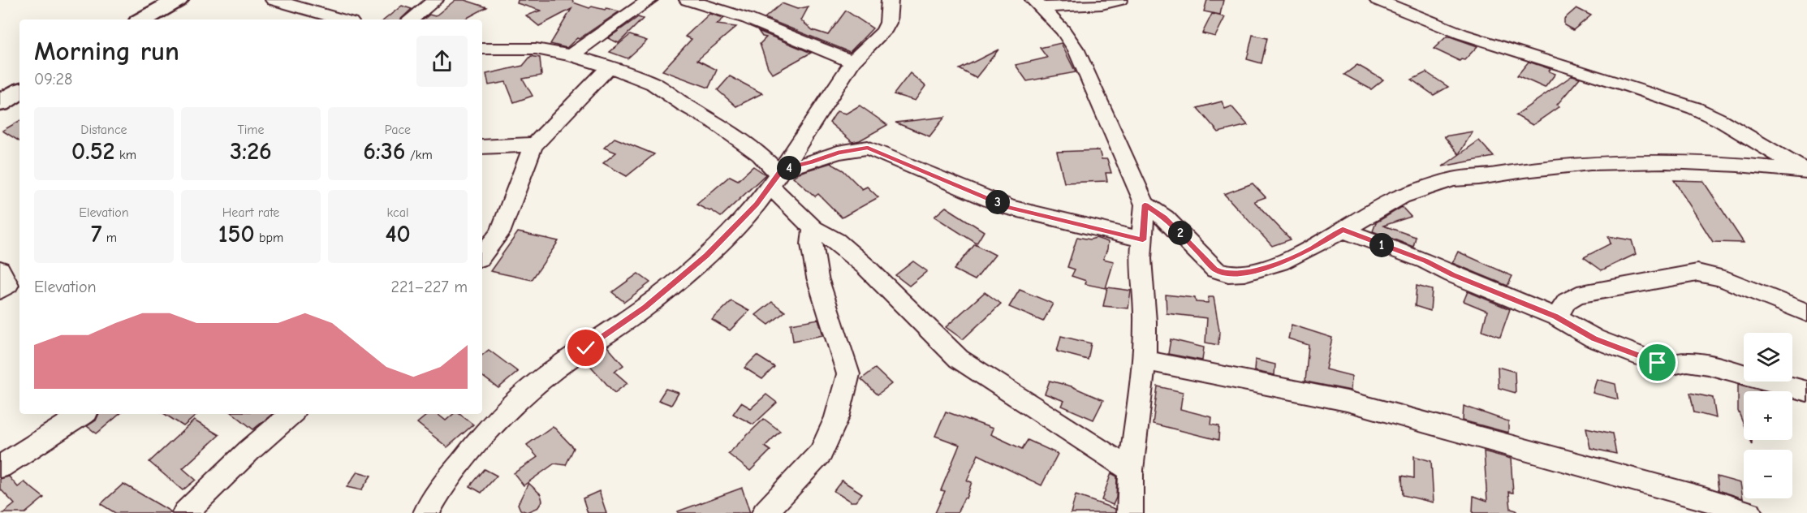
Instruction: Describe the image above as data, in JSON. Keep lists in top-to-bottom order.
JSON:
{
  "page": {
    "heading": ["Morning run", "09:28"],
    "stats": [
      ["Distance", "0.52 km"],
      ["Time", "3:26"],
      ["Pace", "6:36 /km"],
      ["Elevation", "7 m"],
      ["Heart rate", "150 bpm"],
      ["kcal", "40"]
    ],
    "pins": [
      "4",
      "3",
      "2",
      "1"
    ],
    "chart": ["Elevation", "221–227 m"],
    "map_buttons": ["+", "−"]
  }
}
